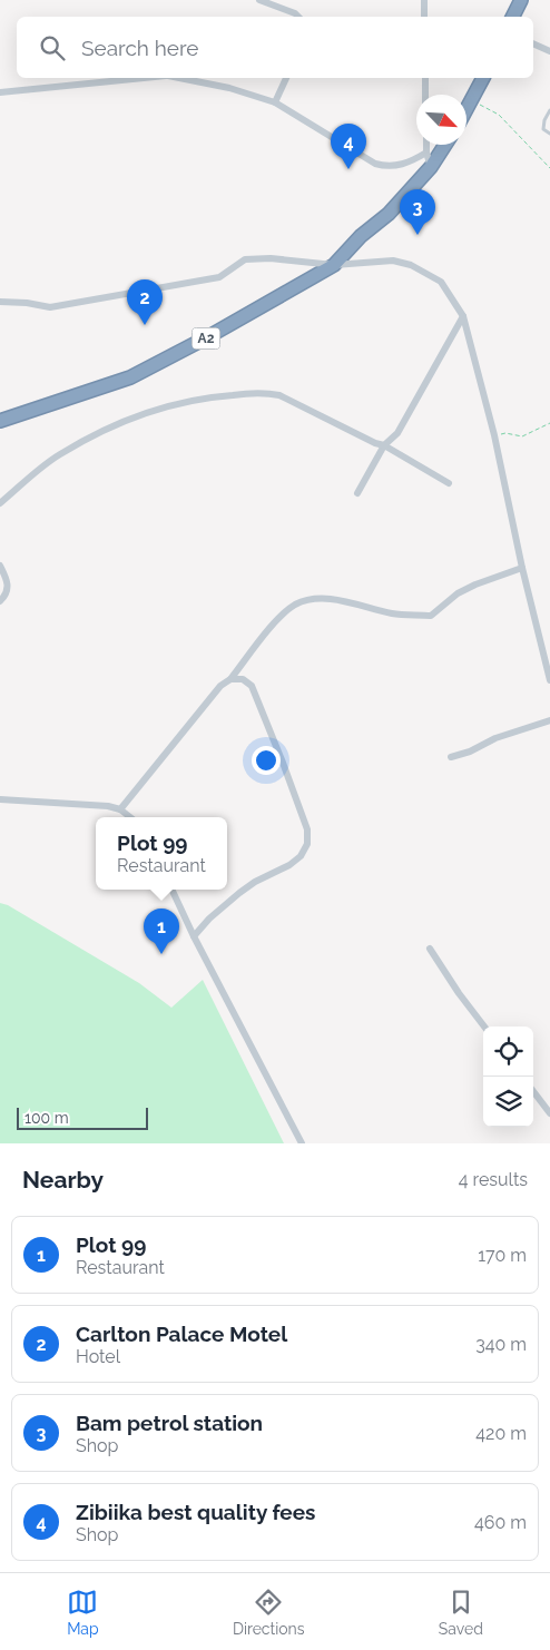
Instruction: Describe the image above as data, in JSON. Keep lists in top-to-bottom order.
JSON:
{
  "streets": {
    "highway": ["A2"]
  },
  "scale_bar": "100 m",
  "north": "bottom right",
  "page": {
    "search": "Search here",
    "pins": [
      "4",
      "3",
      "2",
      "1"
    ],
    "popup": ["Plot 99", "Restaurant"],
    "scale": "100 m",
    "heading": ["Nearby", "4 results"],
    "list": [
      {
        "mark": "1",
        "name": "Plot 99",
        "note": "Restaurant",
        "value": "170 m"
      },
      {
        "mark": "2",
        "name": "Carlton Palace Motel",
        "note": "Hotel",
        "value": "340 m"
      },
      {
        "mark": "3",
        "name": "Bam petrol station",
        "note": "Shop",
        "value": "420 m"
      },
      {
        "mark": "4",
        "name": "Zibiika best quality fees",
        "note": "Shop",
        "value": "460 m"
      }
    ],
    "nav": ["Map", "Directions", "Saved"]
  }
}
